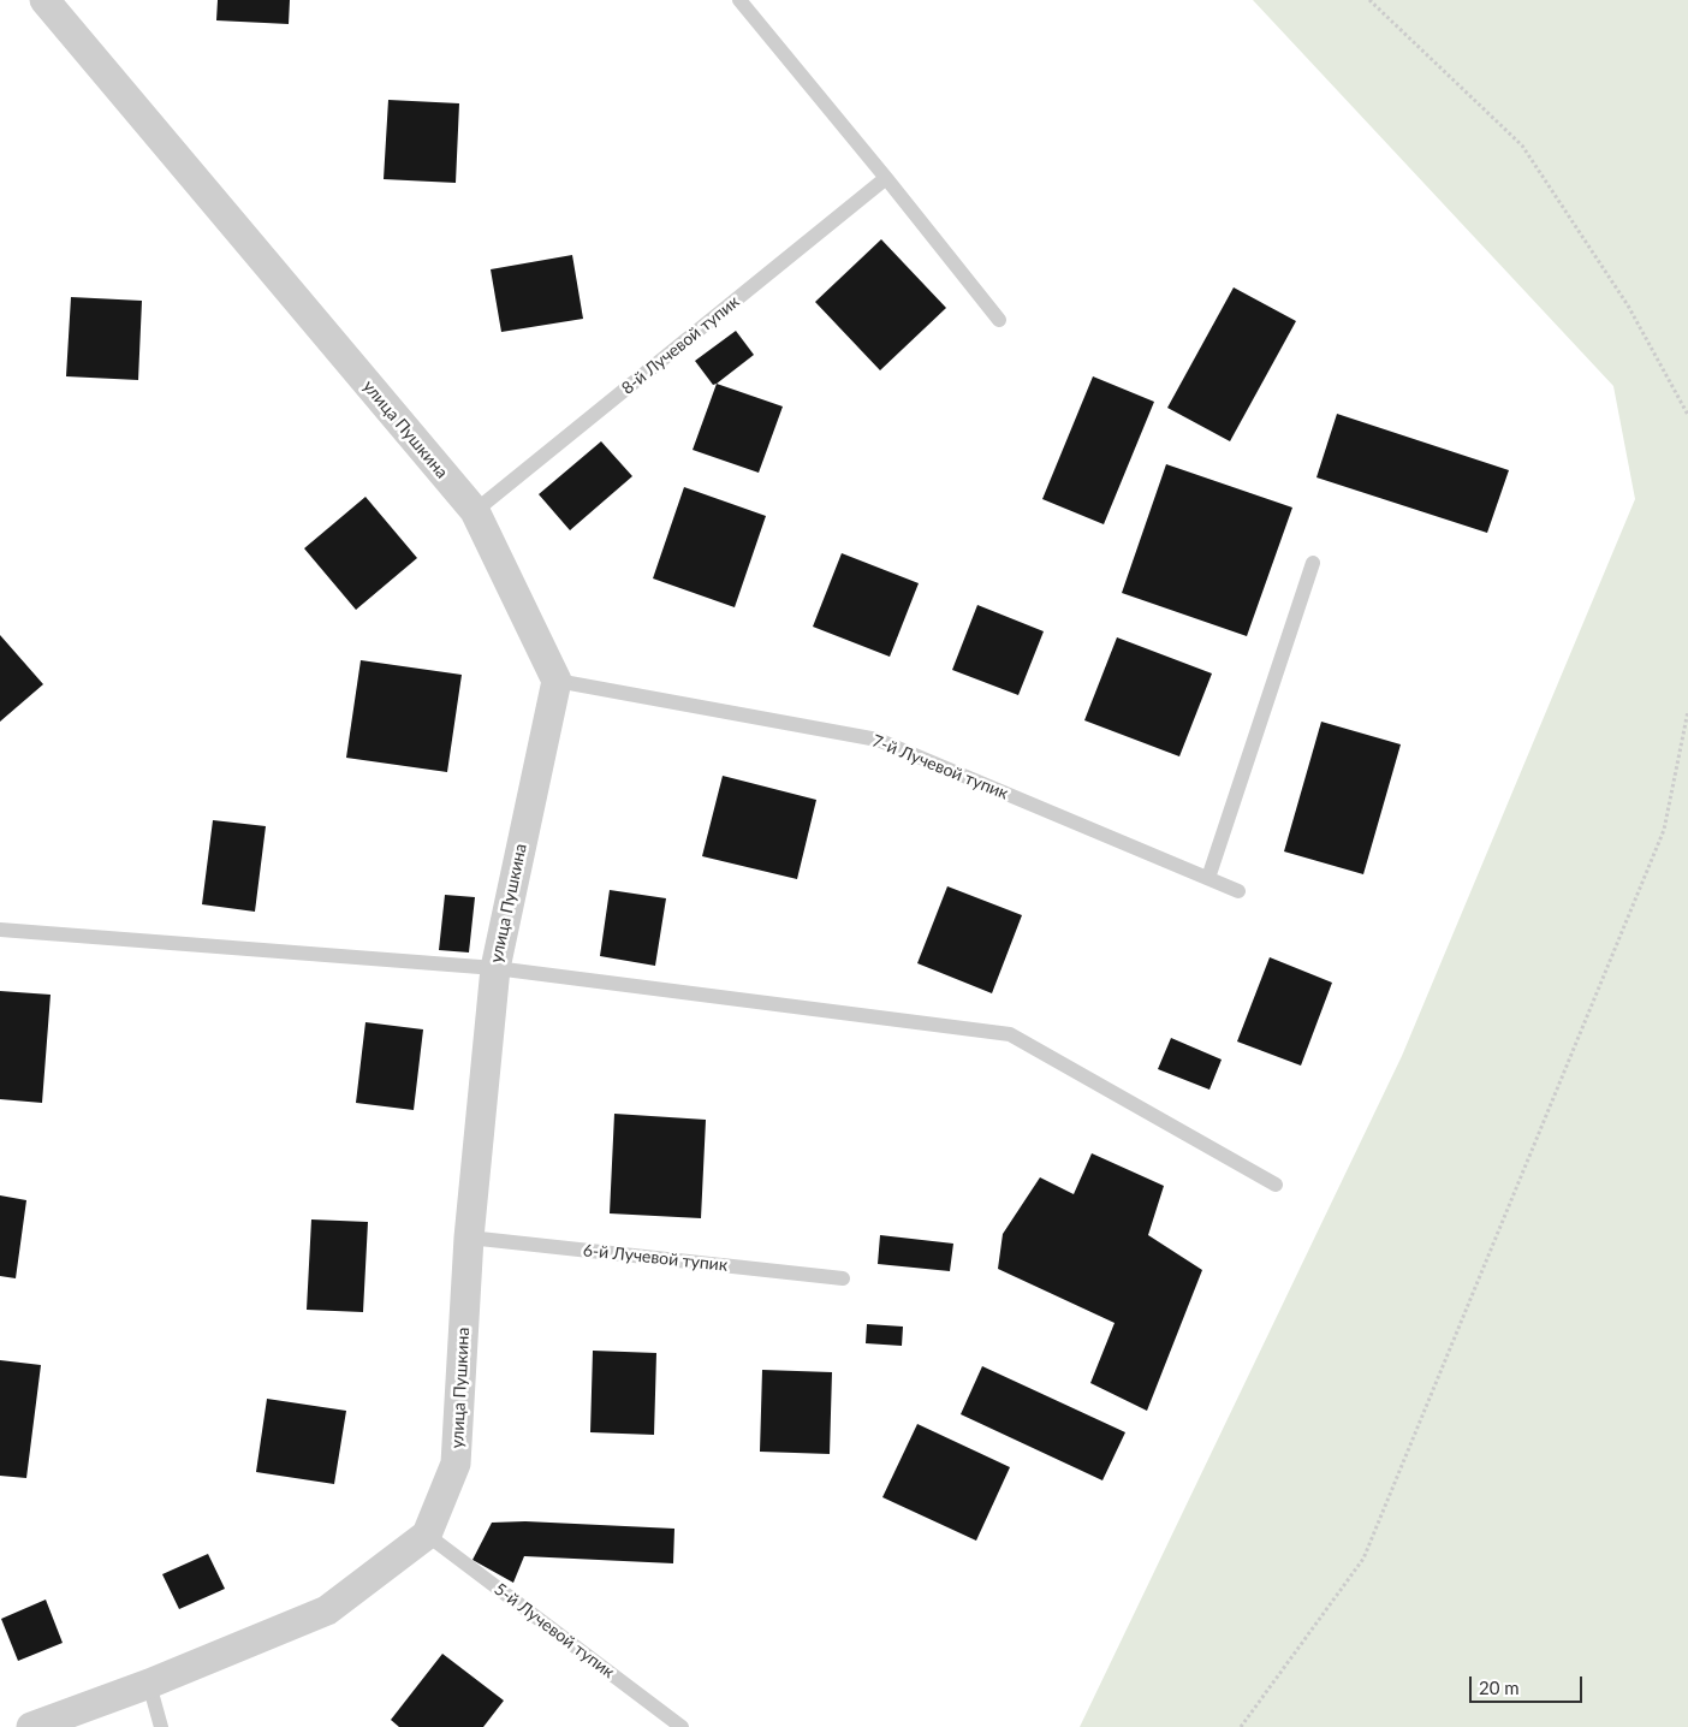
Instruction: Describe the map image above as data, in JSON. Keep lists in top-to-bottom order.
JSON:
{
  "streets": {
    "street": ["улица Пушкина"],
    "lane": [
      "8-й Лучевой тупик",
      "7-й Лучевой тупик",
      "6-й Лучевой тупик",
      "5-й Лучевой тупик"
    ]
  },
  "crossings": [
    ["8-й Лучевой тупик", "улица Пушкина"],
    ["улица Пушкина", "7-й Лучевой тупик"],
    ["улица Пушкина", "6-й Лучевой тупик"],
    ["улица Пушкина", "5-й Лучевой тупик"]
  ],
  "scale_bar": "20 m"
}
